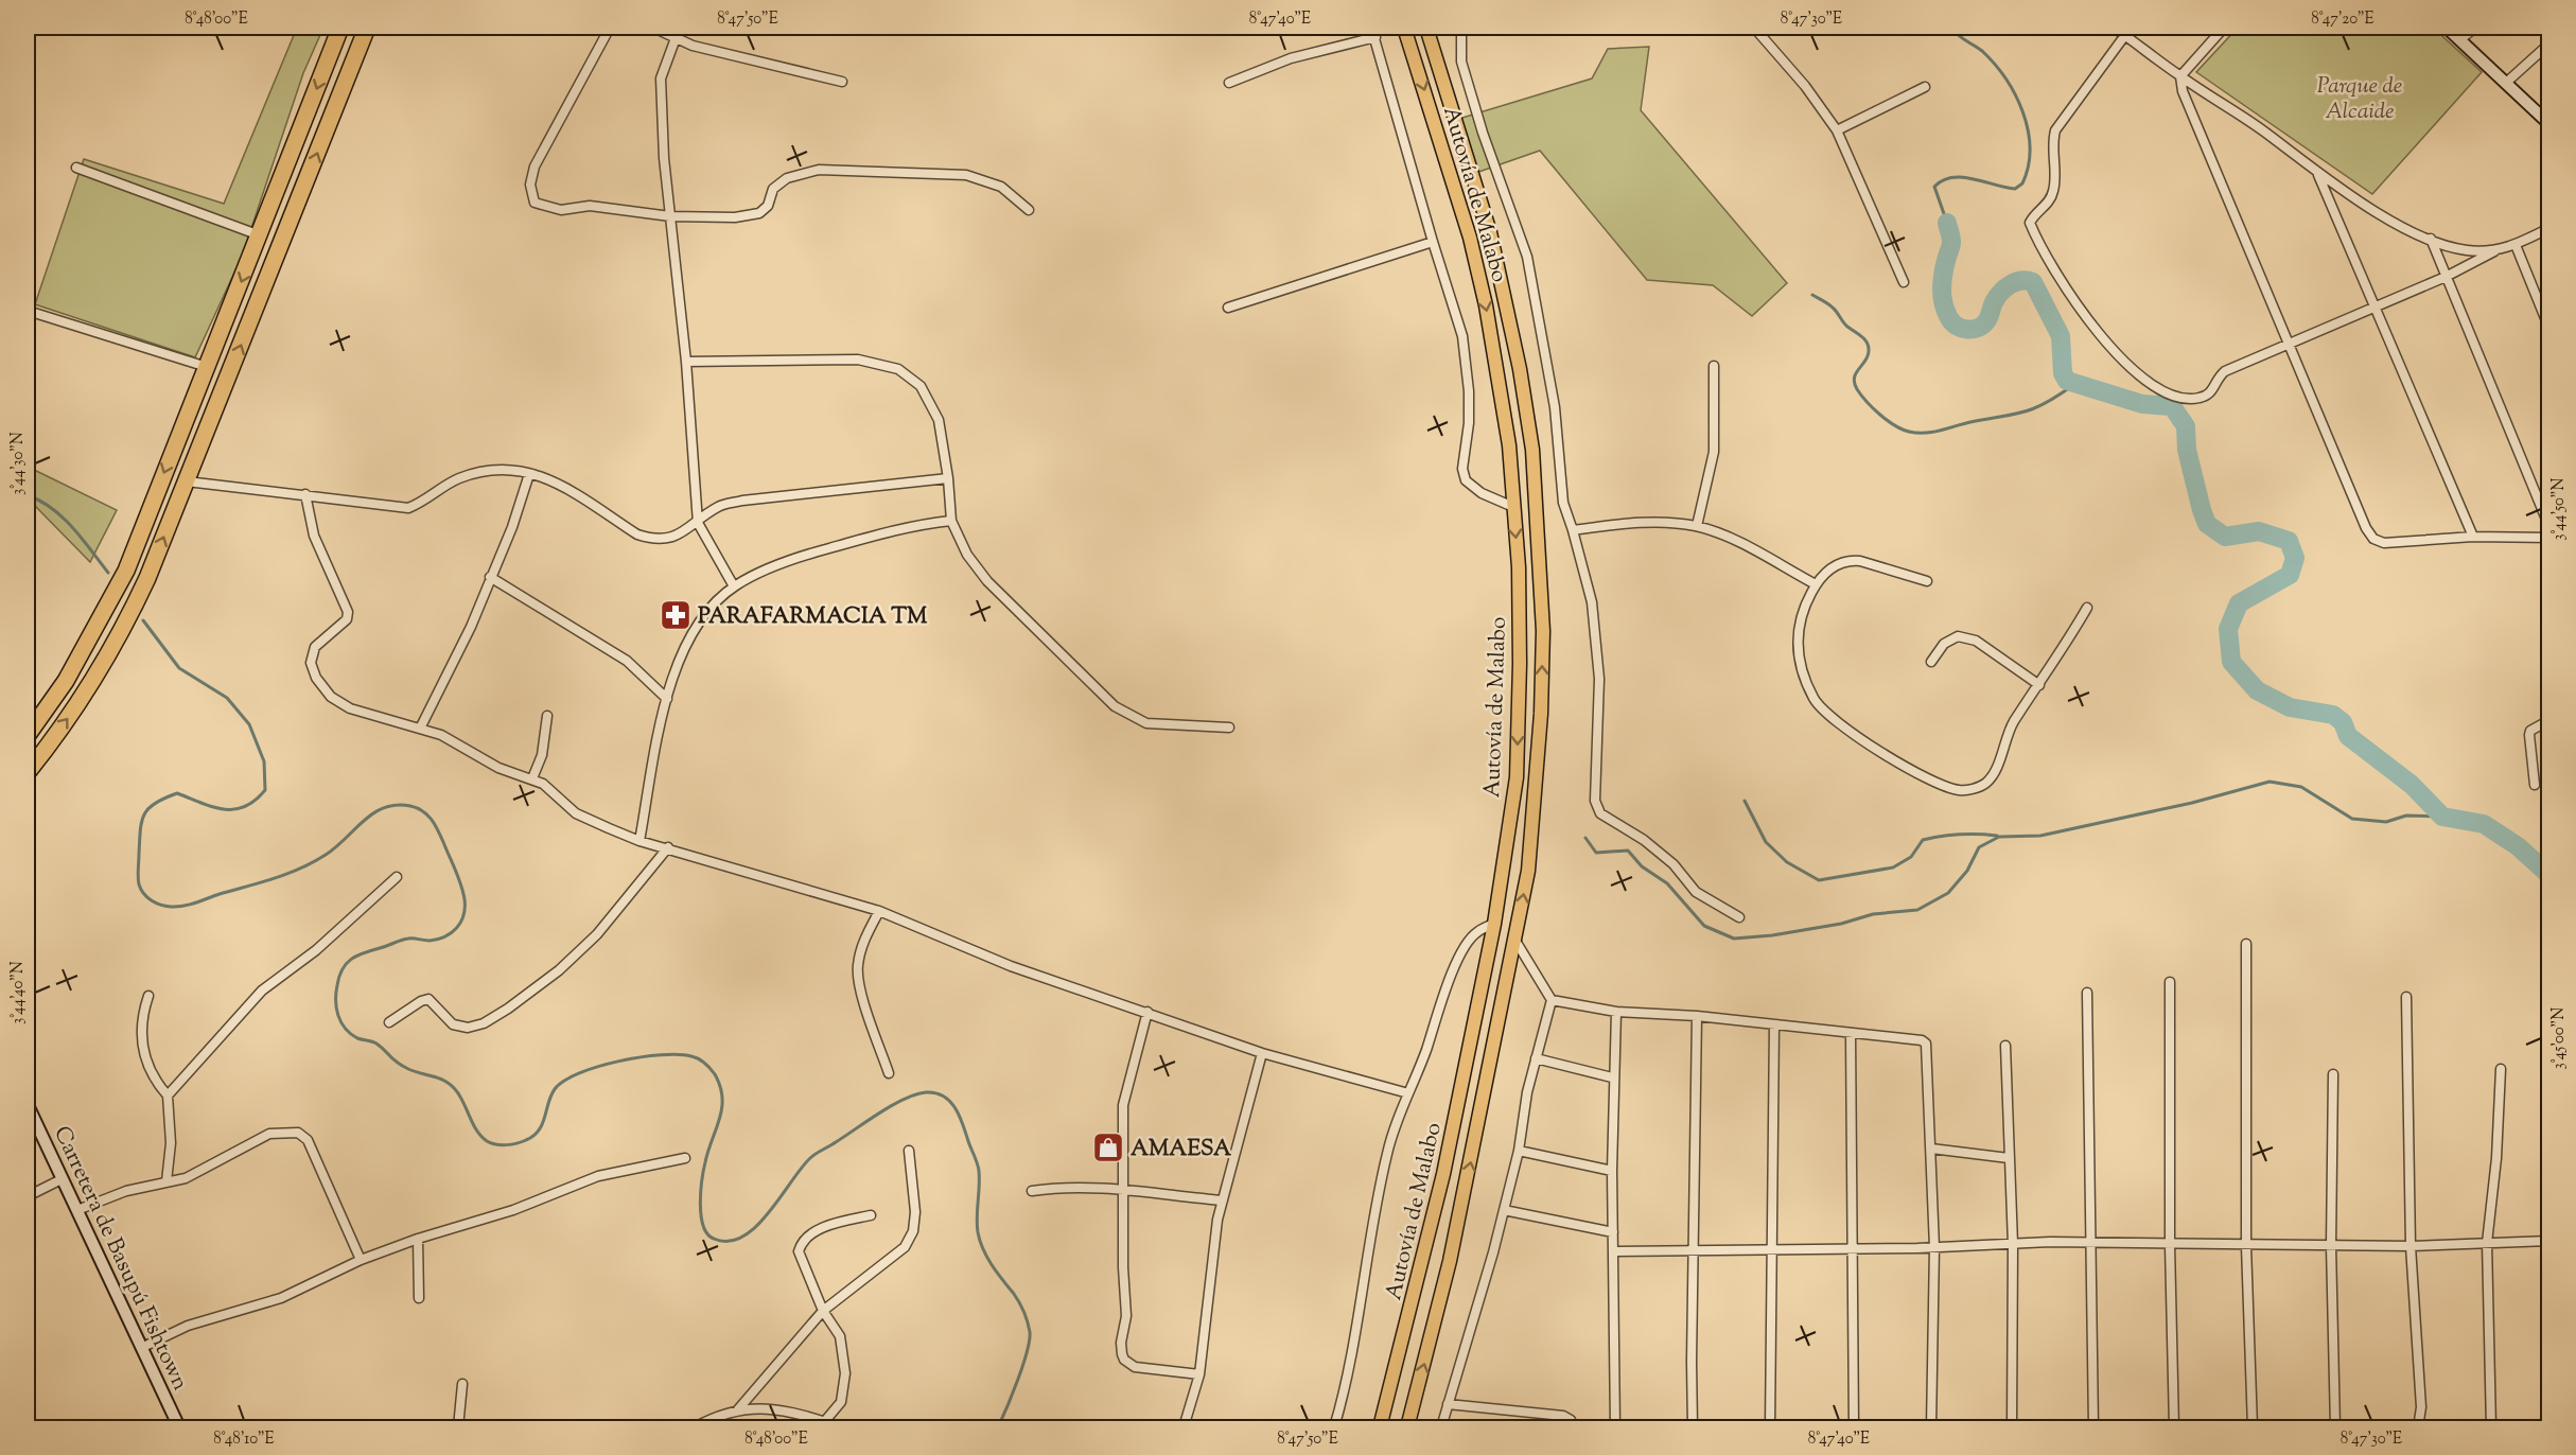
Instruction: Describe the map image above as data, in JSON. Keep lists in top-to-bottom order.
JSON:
{
  "streets": {
    "main road": ["Autovía de Malabo"],
    "street": ["Carretera de Basupú Fishtown"]
  },
  "parks": ["Parque de Alcaide"],
  "places": {
    "pharmacy": ["PARAFARMACIA TM"],
    "shop": ["AMAESA"]
  },
  "coordinates": [
    "8°48'00\"E",
    "8°47'50\"E",
    "8°47'40\"E",
    "8°47'30\"E",
    "8°47'20\"E",
    "3°44'30\"N",
    "3°44'50\"N",
    "3°44'40\"N",
    "3°45'00\"N",
    "8°48'10\"E"
  ]
}
